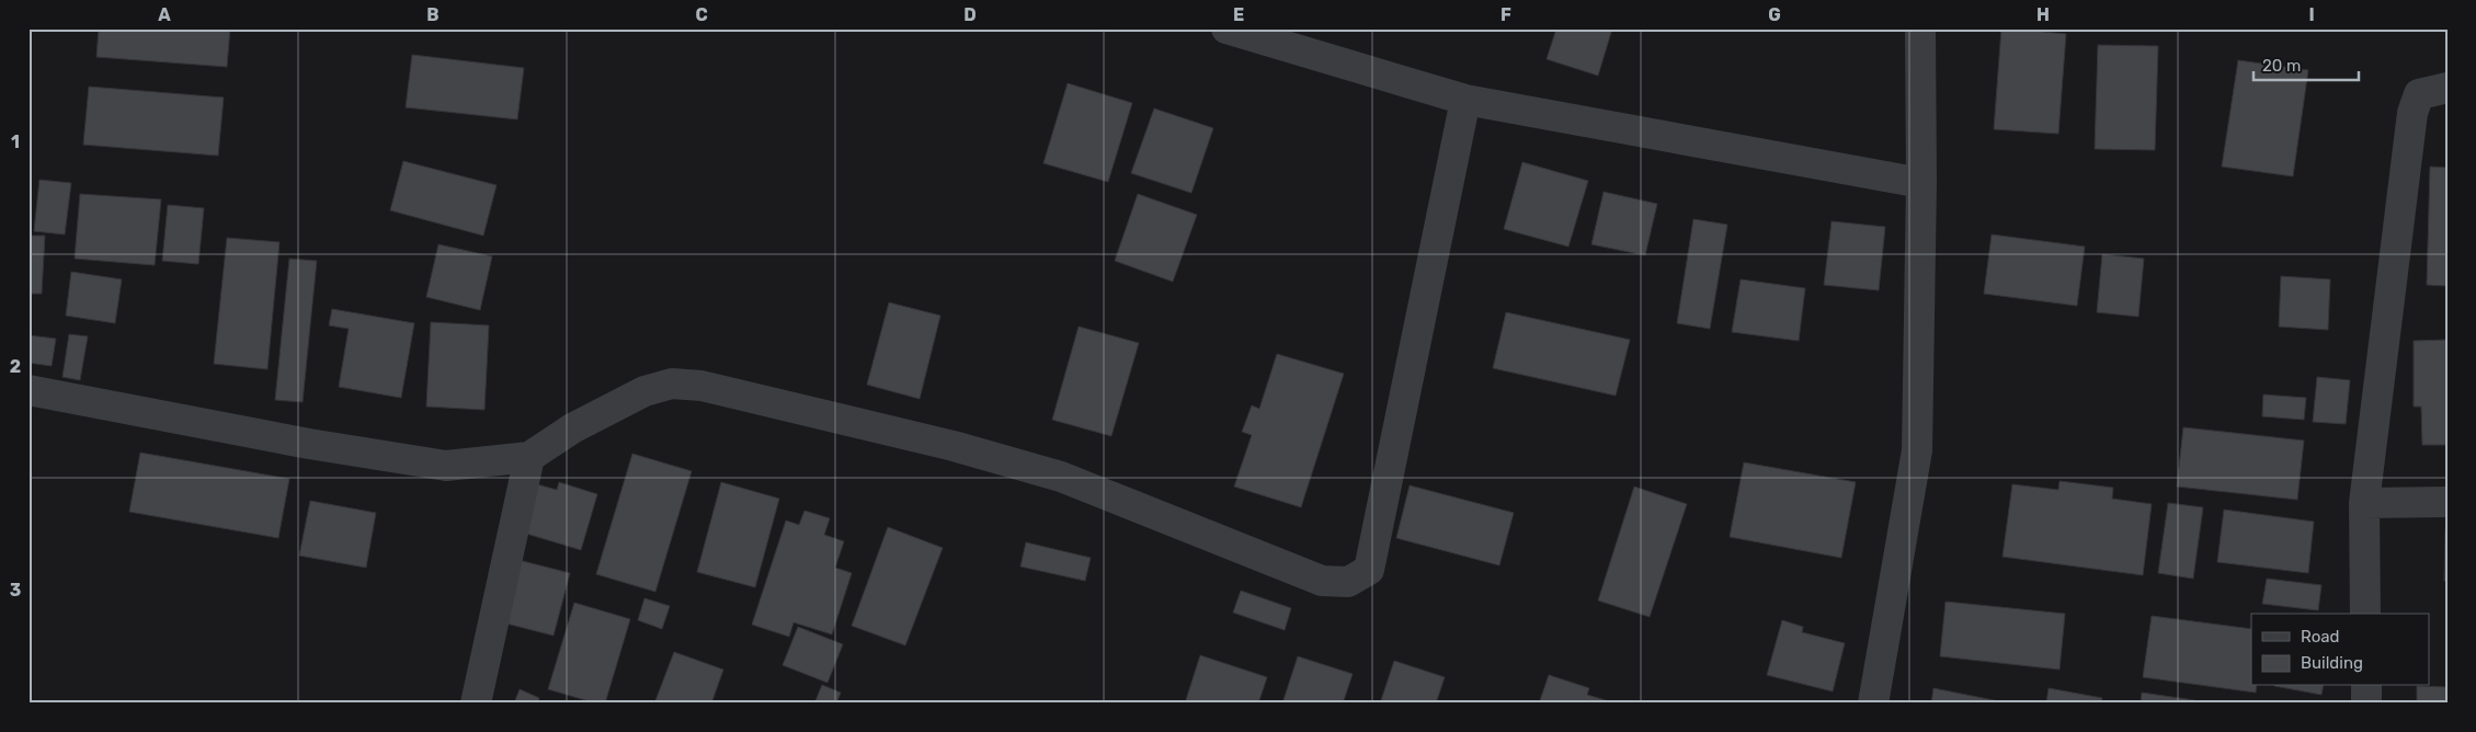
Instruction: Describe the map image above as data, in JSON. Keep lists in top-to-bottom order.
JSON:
{
  "legend": ["Road", "Building"],
  "scale_bar": "20 m",
  "grid": {
    "columns": [
      "A",
      "B",
      "C",
      "D",
      "E",
      "F",
      "G",
      "H",
      "I"
    ],
    "rows": ["1", "2", "3"]
  }
}
